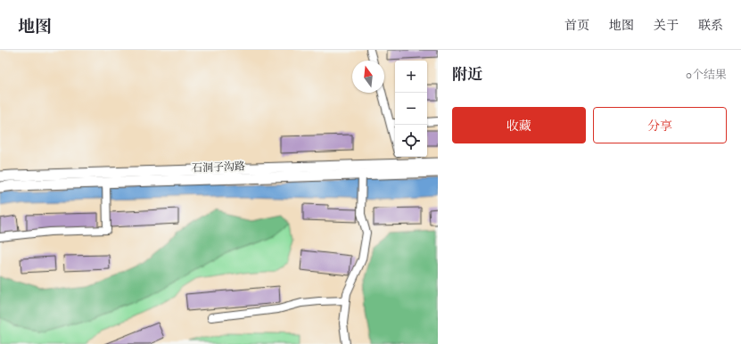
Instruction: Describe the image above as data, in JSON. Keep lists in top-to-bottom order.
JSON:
{
  "streets": {
    "main road": ["石洞子沟路"]
  },
  "north": "top",
  "page": {
    "header": "地图",
    "nav": [
      "首页",
      "地图",
      "关于",
      "联系"
    ],
    "heading": ["附近", "0个结果"],
    "map_buttons": ["+", "−"],
    "buttons": ["收藏", "分享"]
  }
}
